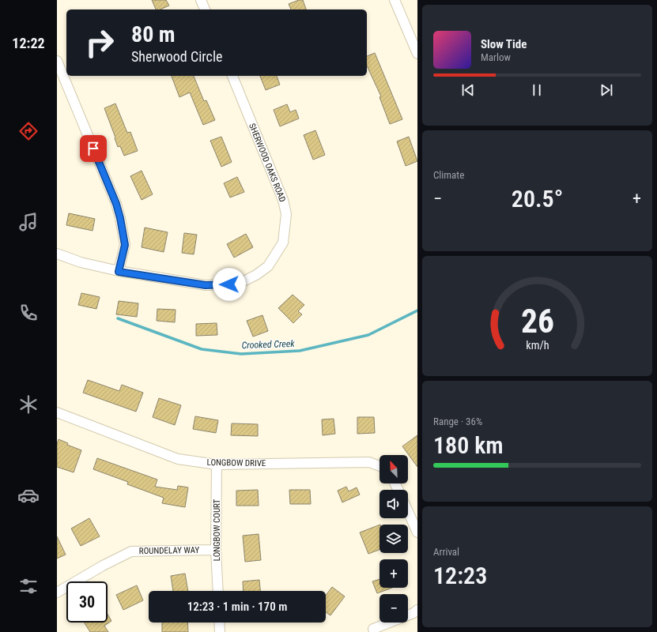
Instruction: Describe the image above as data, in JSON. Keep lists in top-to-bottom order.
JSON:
{
  "streets": {
    "street": [
      "SHERWOOD OAKS ROAD",
      "LONGBOW DRIVE",
      "LONGBOW COURT",
      "ROUNDELAY WAY"
    ]
  },
  "crossings": [
    ["LONGBOW DRIVE", "LONGBOW COURT"],
    ["LONGBOW COURT", "ROUNDELAY WAY"]
  ],
  "water": ["Crooked Creek"],
  "north": "top left",
  "page": {
    "tabs": "12:22",
    "turn": ["80 m", "Sherwood Circle"],
    "song": ["Slow Tide", "Marlow"],
    "tile": [
      "Climate",
      ["Range · 36%", "180 km"],
      ["Arrival", "12:23"]
    ],
    "heat": ["−", "20.5°", "+"],
    "map_buttons": ["+", "−"],
    "limit": "30",
    "trip": "12:23 · 1 min · 170 m",
    "gauge": ["26", "km/h"]
  }
}
